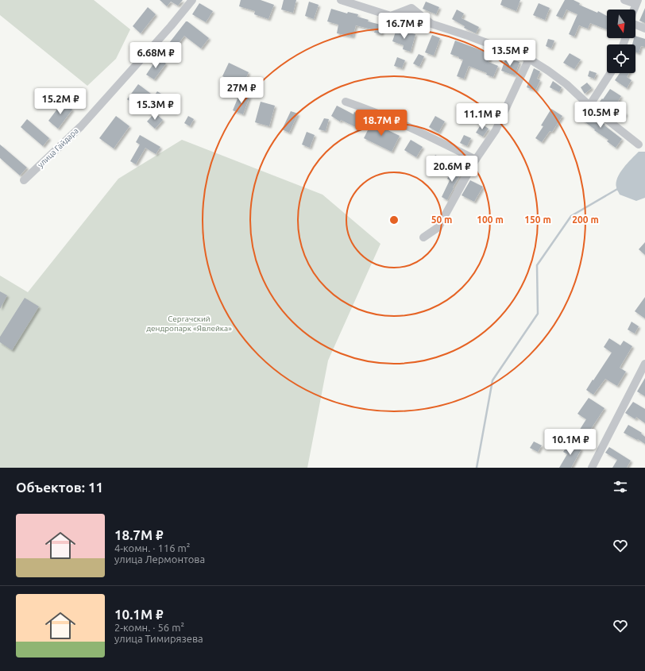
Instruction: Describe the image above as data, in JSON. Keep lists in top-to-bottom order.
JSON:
{
  "streets": {
    "street": ["улица Гайдара"]
  },
  "parks": ["Сергачский дендропарк «Явлейка»"],
  "north": "bottom",
  "page": {
    "price": [
      "16.7M ₽",
      "13.5M ₽",
      "6.68M ₽",
      "27M ₽",
      "15.2M ₽",
      "15.3M ₽",
      "10.5M ₽",
      "11.1M ₽",
      "18.7M ₽",
      "20.6M ₽",
      "10.1M ₽"
    ],
    "heading": "Объектов: 11",
    "list": [
      {
        "name": "18.7M ₽",
        "note": "4-комн. · 116 m² · улица Лермонтова"
      },
      {
        "name": "10.1M ₽",
        "note": "2-комн. · 56 m² · улица Тимирязева"
      }
    ]
  },
  "rings": [
    "50 m",
    "100 m",
    "150 m",
    "200 m"
  ]
}
